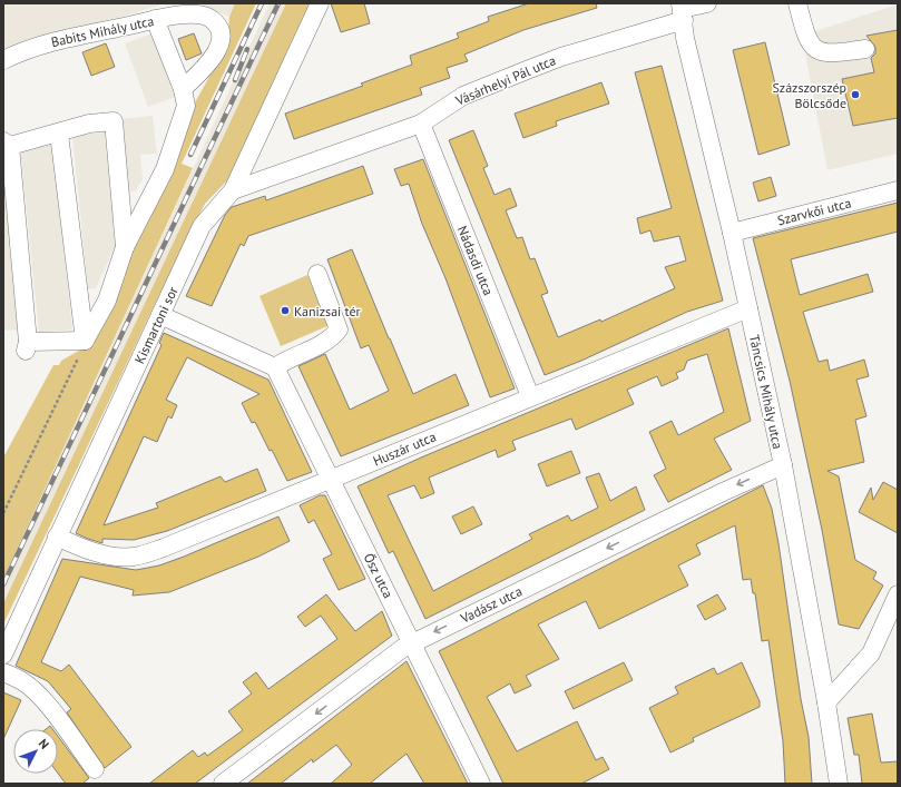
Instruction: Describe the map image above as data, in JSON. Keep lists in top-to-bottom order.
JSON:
{
  "streets": {
    "street": [
      "Babits Mihály utca",
      "Vásárhelyi Pál utca",
      "Szarvkői utca",
      "Nádasdi utca",
      "Kismartoni sor",
      "Táncsics Mihály utca",
      "Huszár utca",
      "Ősz utca",
      "Vadász utca"
    ]
  },
  "crossings": [
    ["Vásárhelyi Pál utca", "Nádasdi utca"],
    ["Vásárhelyi Pál utca", "Kismartoni sor"],
    ["Vásárhelyi Pál utca", "Táncsics Mihály utca"],
    ["Szarvkői utca", "Táncsics Mihály utca"],
    ["Nádasdi utca", "Huszár utca"],
    ["Kismartoni sor", "Huszár utca"],
    ["Táncsics Mihály utca", "Huszár utca"],
    ["Táncsics Mihály utca", "Vadász utca"],
    ["Huszár utca", "Ősz utca"],
    ["Ősz utca", "Vadász utca"]
  ],
  "one_way": ["Vadász utca"],
  "places": ["Százszorszép Bölcsőde", "Kanizsai tér"],
  "north": "top right"
}
